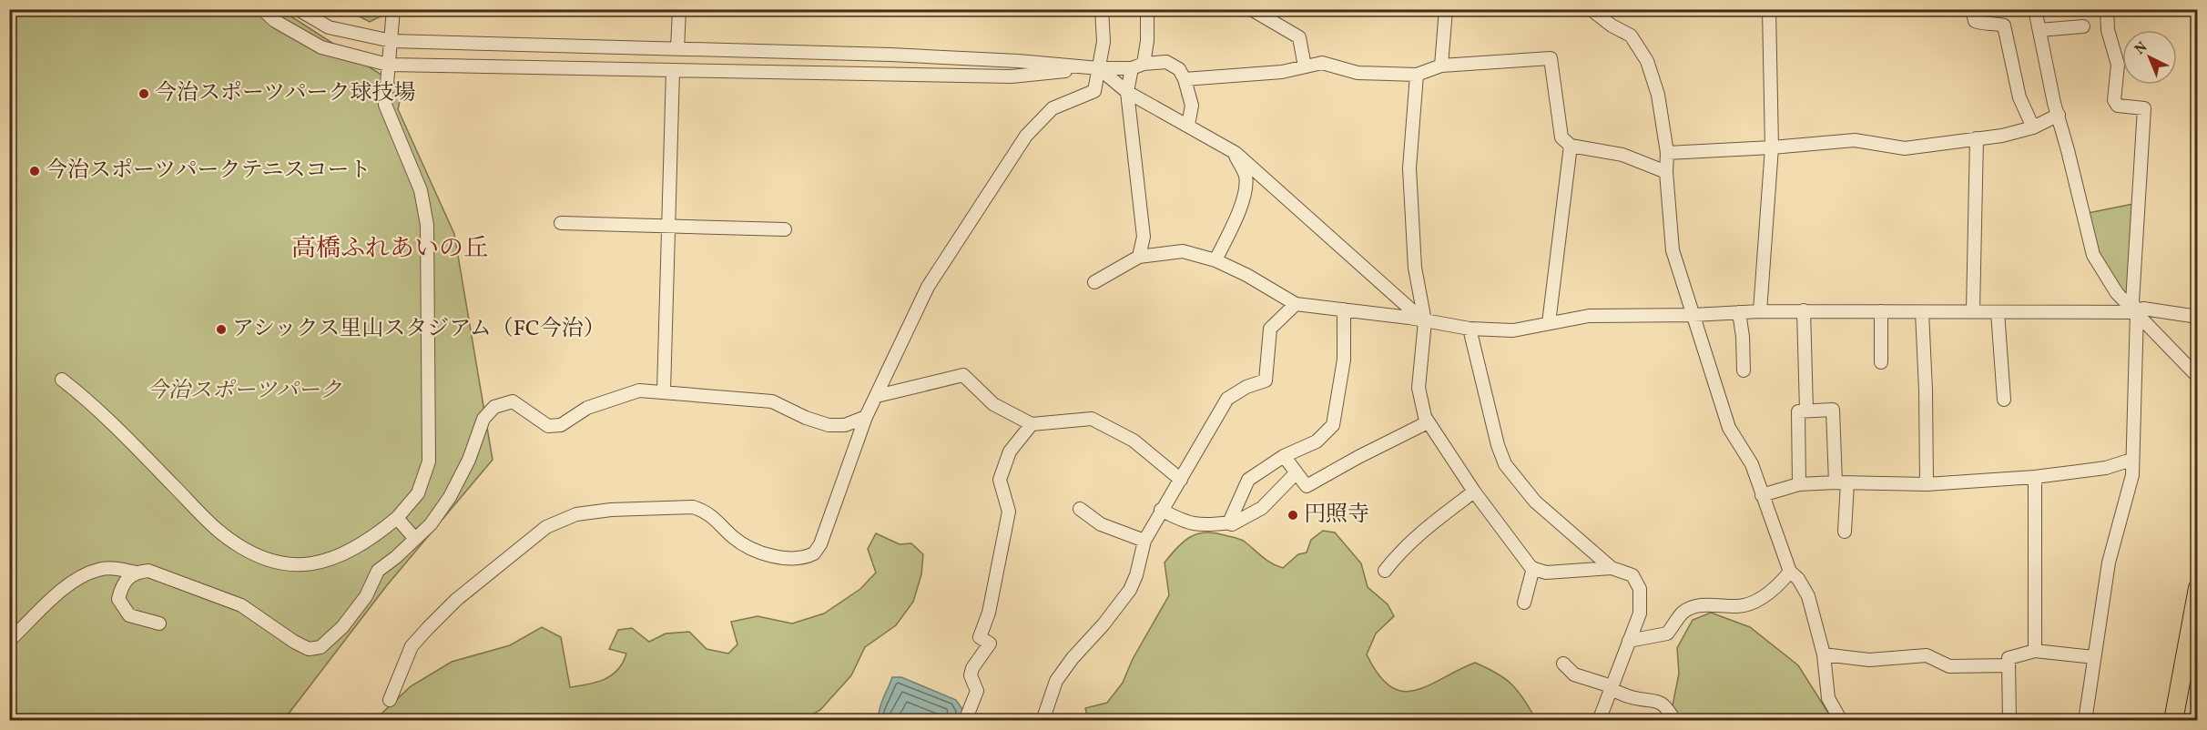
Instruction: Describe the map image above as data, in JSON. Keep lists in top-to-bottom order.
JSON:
{
  "districts": ["高橋ふれあいの丘"],
  "parks": ["今治スポーツパーク"],
  "places": [
    "今治スポーツパーク球技場",
    "今治スポーツパークテニスコート",
    "アシックス里山スタジアム（FC今治）",
    "円照寺"
  ],
  "north": "top left"
}
